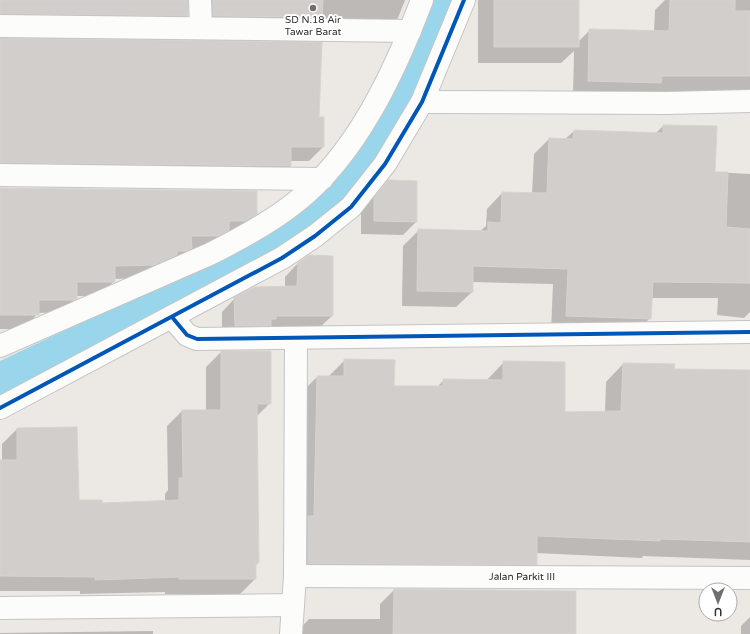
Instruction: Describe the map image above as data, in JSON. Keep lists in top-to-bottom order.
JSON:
{
  "streets": {
    "street": ["Jalan Parkit III"]
  },
  "places": ["SD N.18 Air Tawar Barat"],
  "north": "bottom"
}
